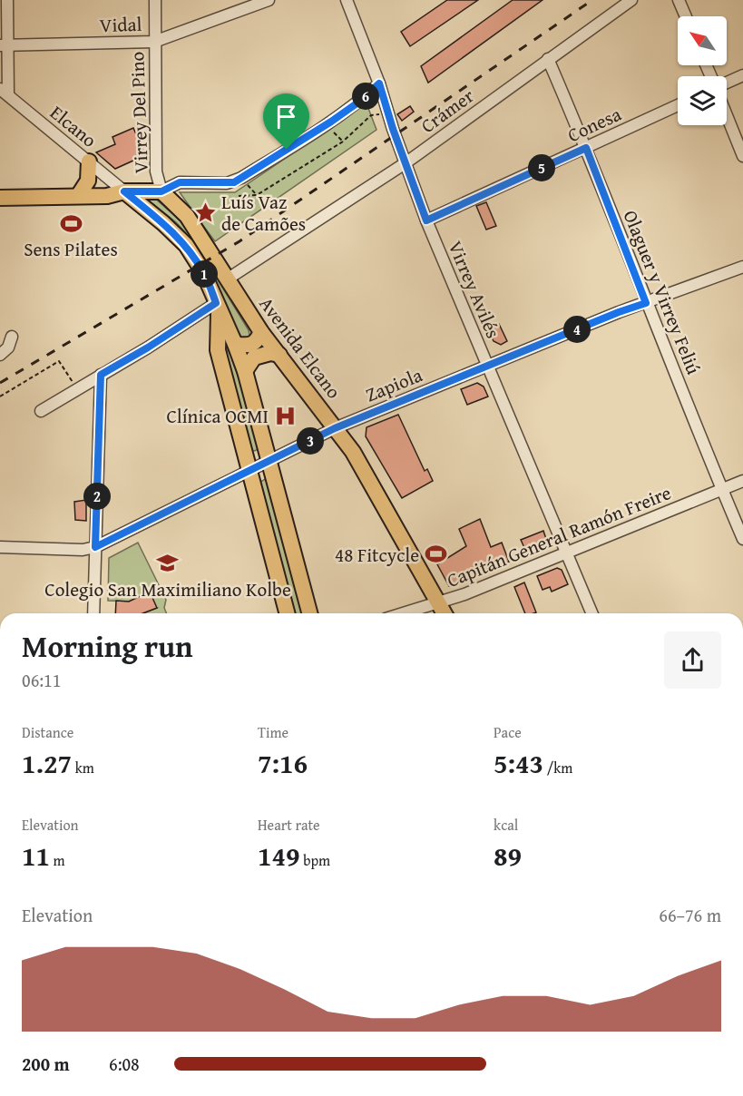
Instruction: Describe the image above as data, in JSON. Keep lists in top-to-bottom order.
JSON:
{
  "streets": {
    "main road": ["Avenida Elcano"],
    "street": [
      "Vidal",
      "Crámer",
      "Virrey Del Pino",
      "Conesa",
      "Elcano",
      "Virrey Avilés",
      "Olaguer y Virrey Feliú",
      "Zapiola",
      "Capitán General Ramón Freire"
    ]
  },
  "crossings": [
    ["Vidal", "Virrey Del Pino"],
    ["Crámer", "Virrey Avilés"],
    ["Crámer", "Olaguer y Virrey Feliú"],
    ["Crámer", "Avenida Elcano"],
    ["Virrey Del Pino", "Avenida Elcano"],
    ["Conesa", "Virrey Avilés"],
    ["Conesa", "Olaguer y Virrey Feliú"],
    ["Virrey Avilés", "Zapiola"],
    ["Virrey Avilés", "Capitán General Ramón Freire"],
    ["Olaguer y Virrey Feliú", "Zapiola"],
    ["Olaguer y Virrey Feliú", "Capitán General Ramón Freire"],
    ["Avenida Elcano", "Zapiola"],
    ["Avenida Elcano", "Capitán General Ramón Freire"]
  ],
  "places": {
    "place": ["Luís Vaz de Camões"],
    "sports": ["Sens Pilates", "48 Fitcycle"],
    "hospital": ["Clínica OCMI"],
    "school or university": ["Colegio San Maximiliano Kolbe"]
  },
  "north": "top left",
  "page": {
    "pins": [
      "6",
      "5",
      "1",
      "4",
      "3",
      "2"
    ],
    "heading": ["Morning run", "06:11"],
    "stats": [
      ["Distance", "1.27 km"],
      ["Time", "7:16"],
      ["Pace", "5:43 /km"],
      ["Elevation", "11 m"],
      ["Heart rate", "149 bpm"],
      ["kcal", "89"]
    ],
    "chart": ["Elevation", "66–76 m"],
    "list": [
      {
        "name": "200 m",
        "note": "6:08"
      }
    ]
  }
}
